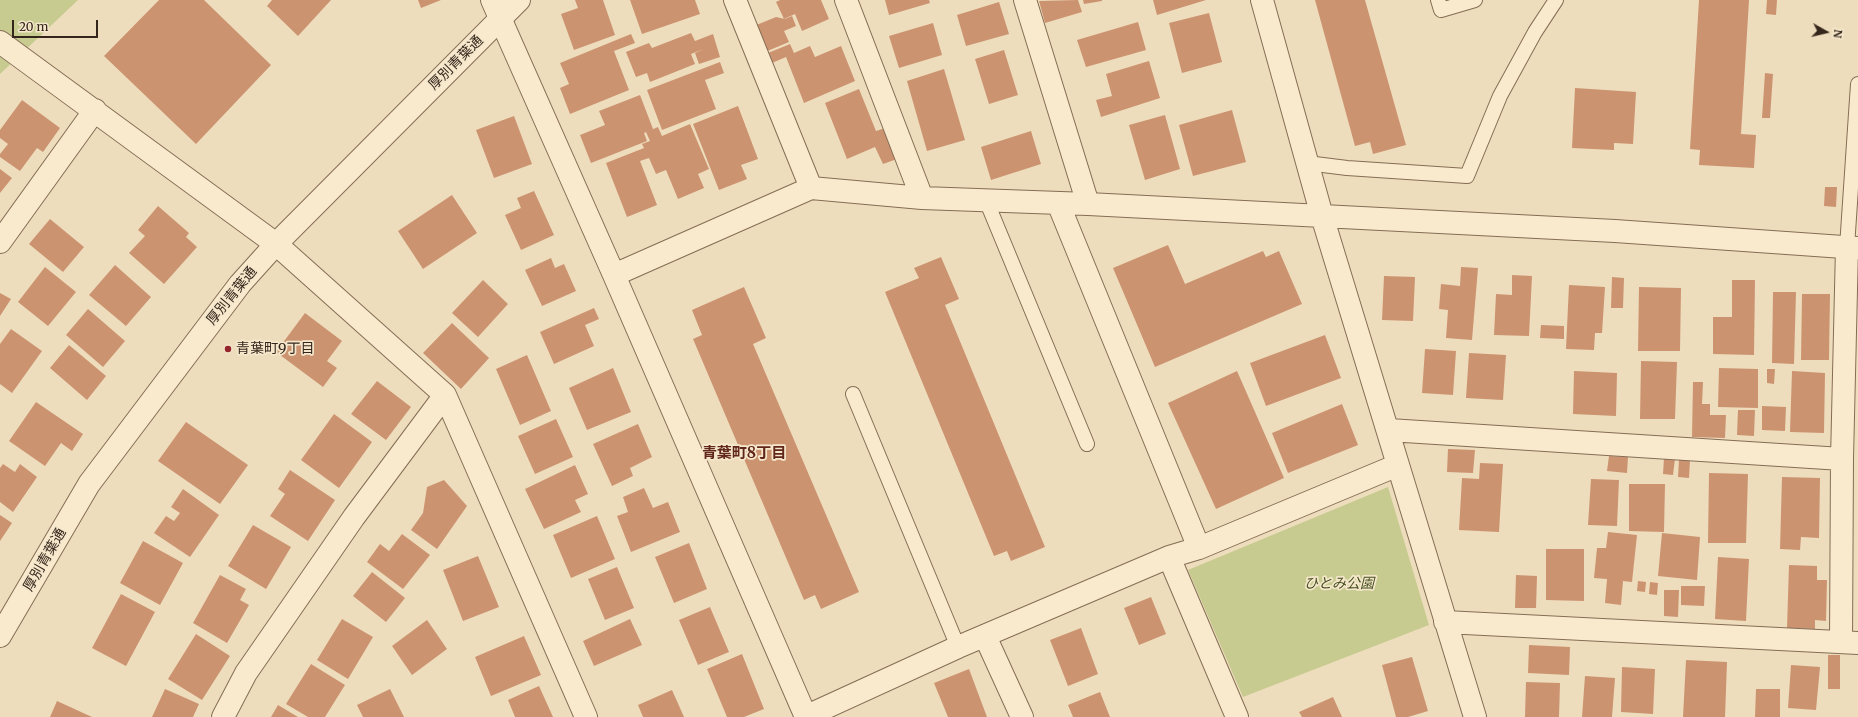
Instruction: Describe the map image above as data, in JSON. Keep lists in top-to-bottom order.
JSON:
{
  "streets": {
    "street": ["厚別青葉通"]
  },
  "districts": ["青葉町8丁目"],
  "parks": ["ひとみ公園"],
  "places": ["青葉町9丁目"],
  "scale_bar": "20 m",
  "north": "right"
}
